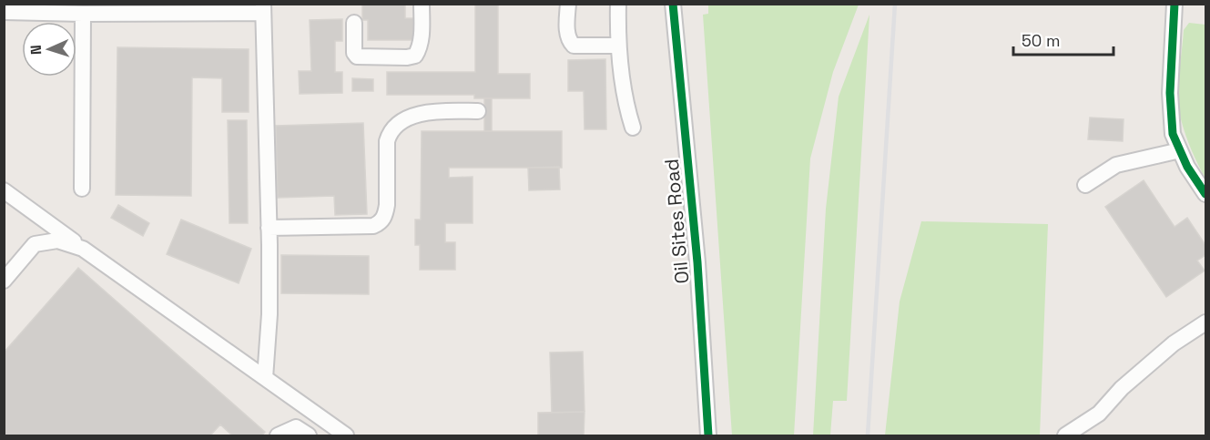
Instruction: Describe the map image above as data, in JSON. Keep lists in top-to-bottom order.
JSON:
{
  "streets": {
    "street": ["Oil Sites Road"]
  },
  "scale_bar": "50 m",
  "north": "left"
}
